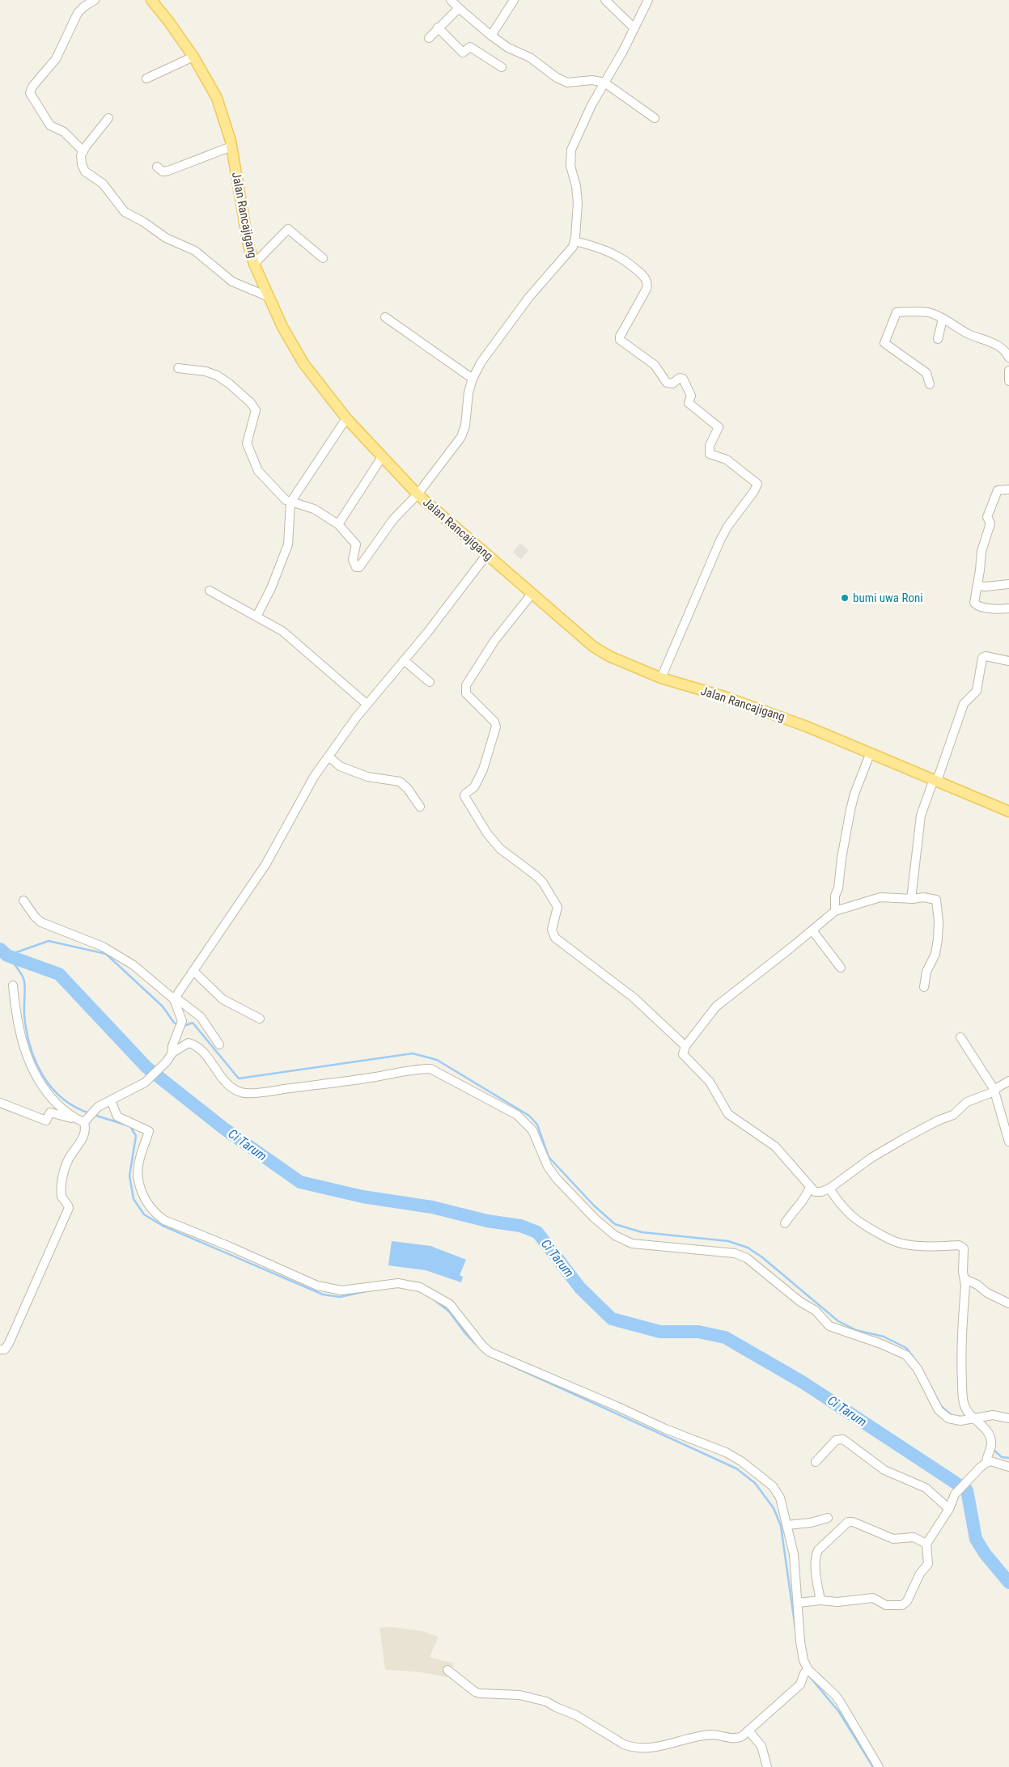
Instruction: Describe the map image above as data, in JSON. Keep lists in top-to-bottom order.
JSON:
{
  "streets": {
    "main road": ["Jalan Rancajigang"]
  },
  "water": ["Ci Tarum"],
  "places": ["bumi uwa Roni"]
}
